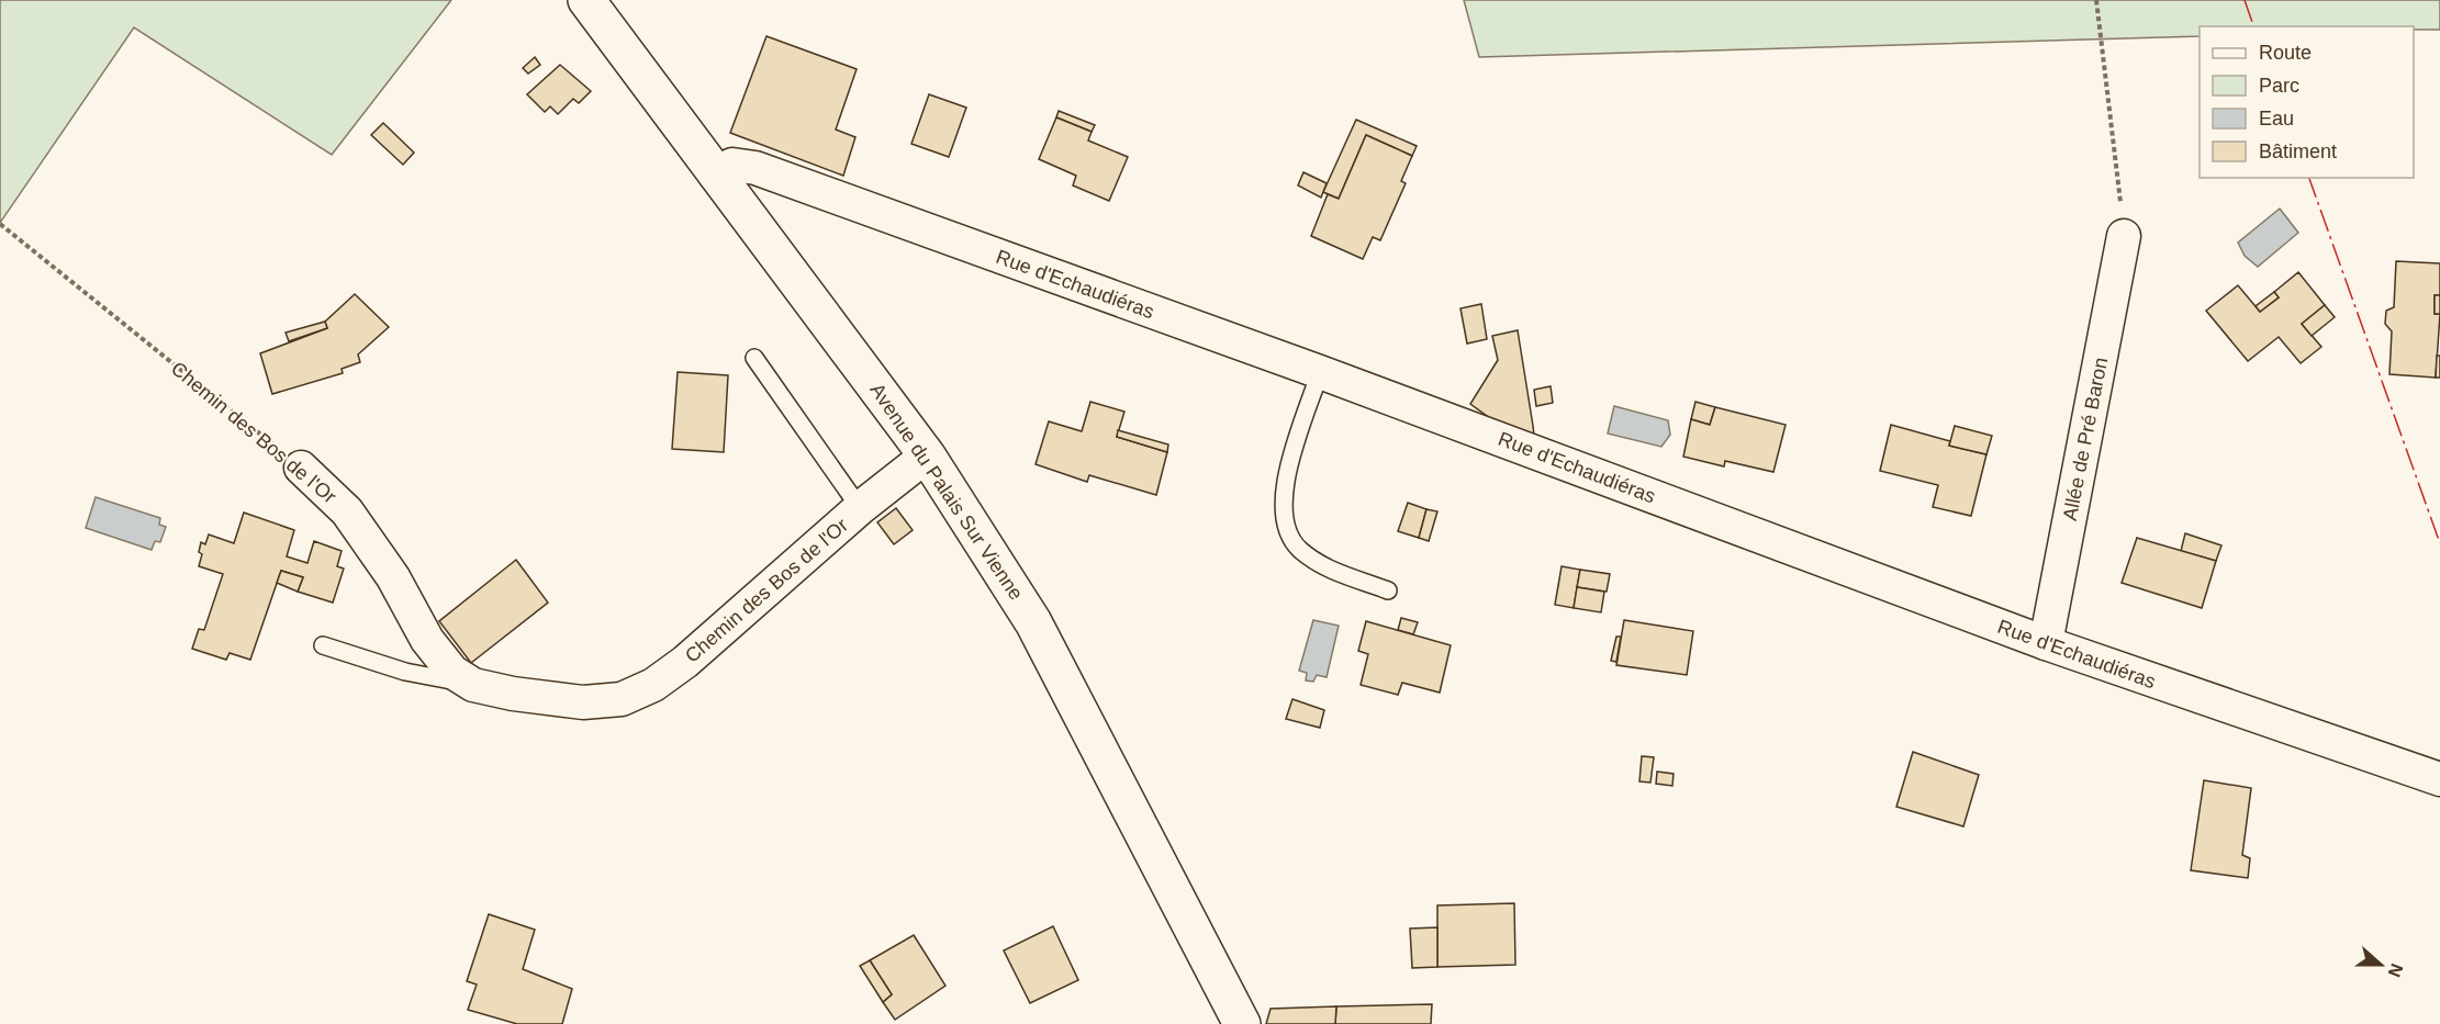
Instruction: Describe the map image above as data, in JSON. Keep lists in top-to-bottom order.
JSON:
{
  "streets": {
    "main road": ["Avenue du Palais Sur Vienne"],
    "street": ["Rue d'Echaudiéras", "Chemin des Bos de l'Or", "Allée de Pré Baron"]
  },
  "crossings": [
    ["Rue d'Echaudiéras", "Allée de Pré Baron"],
    ["Rue d'Echaudiéras", "Avenue du Palais Sur Vienne"],
    ["Chemin des Bos de l'Or", "Avenue du Palais Sur Vienne"]
  ],
  "legend": [
    "Route",
    "Parc",
    "Eau",
    "Bâtiment"
  ],
  "north": "right"
}
